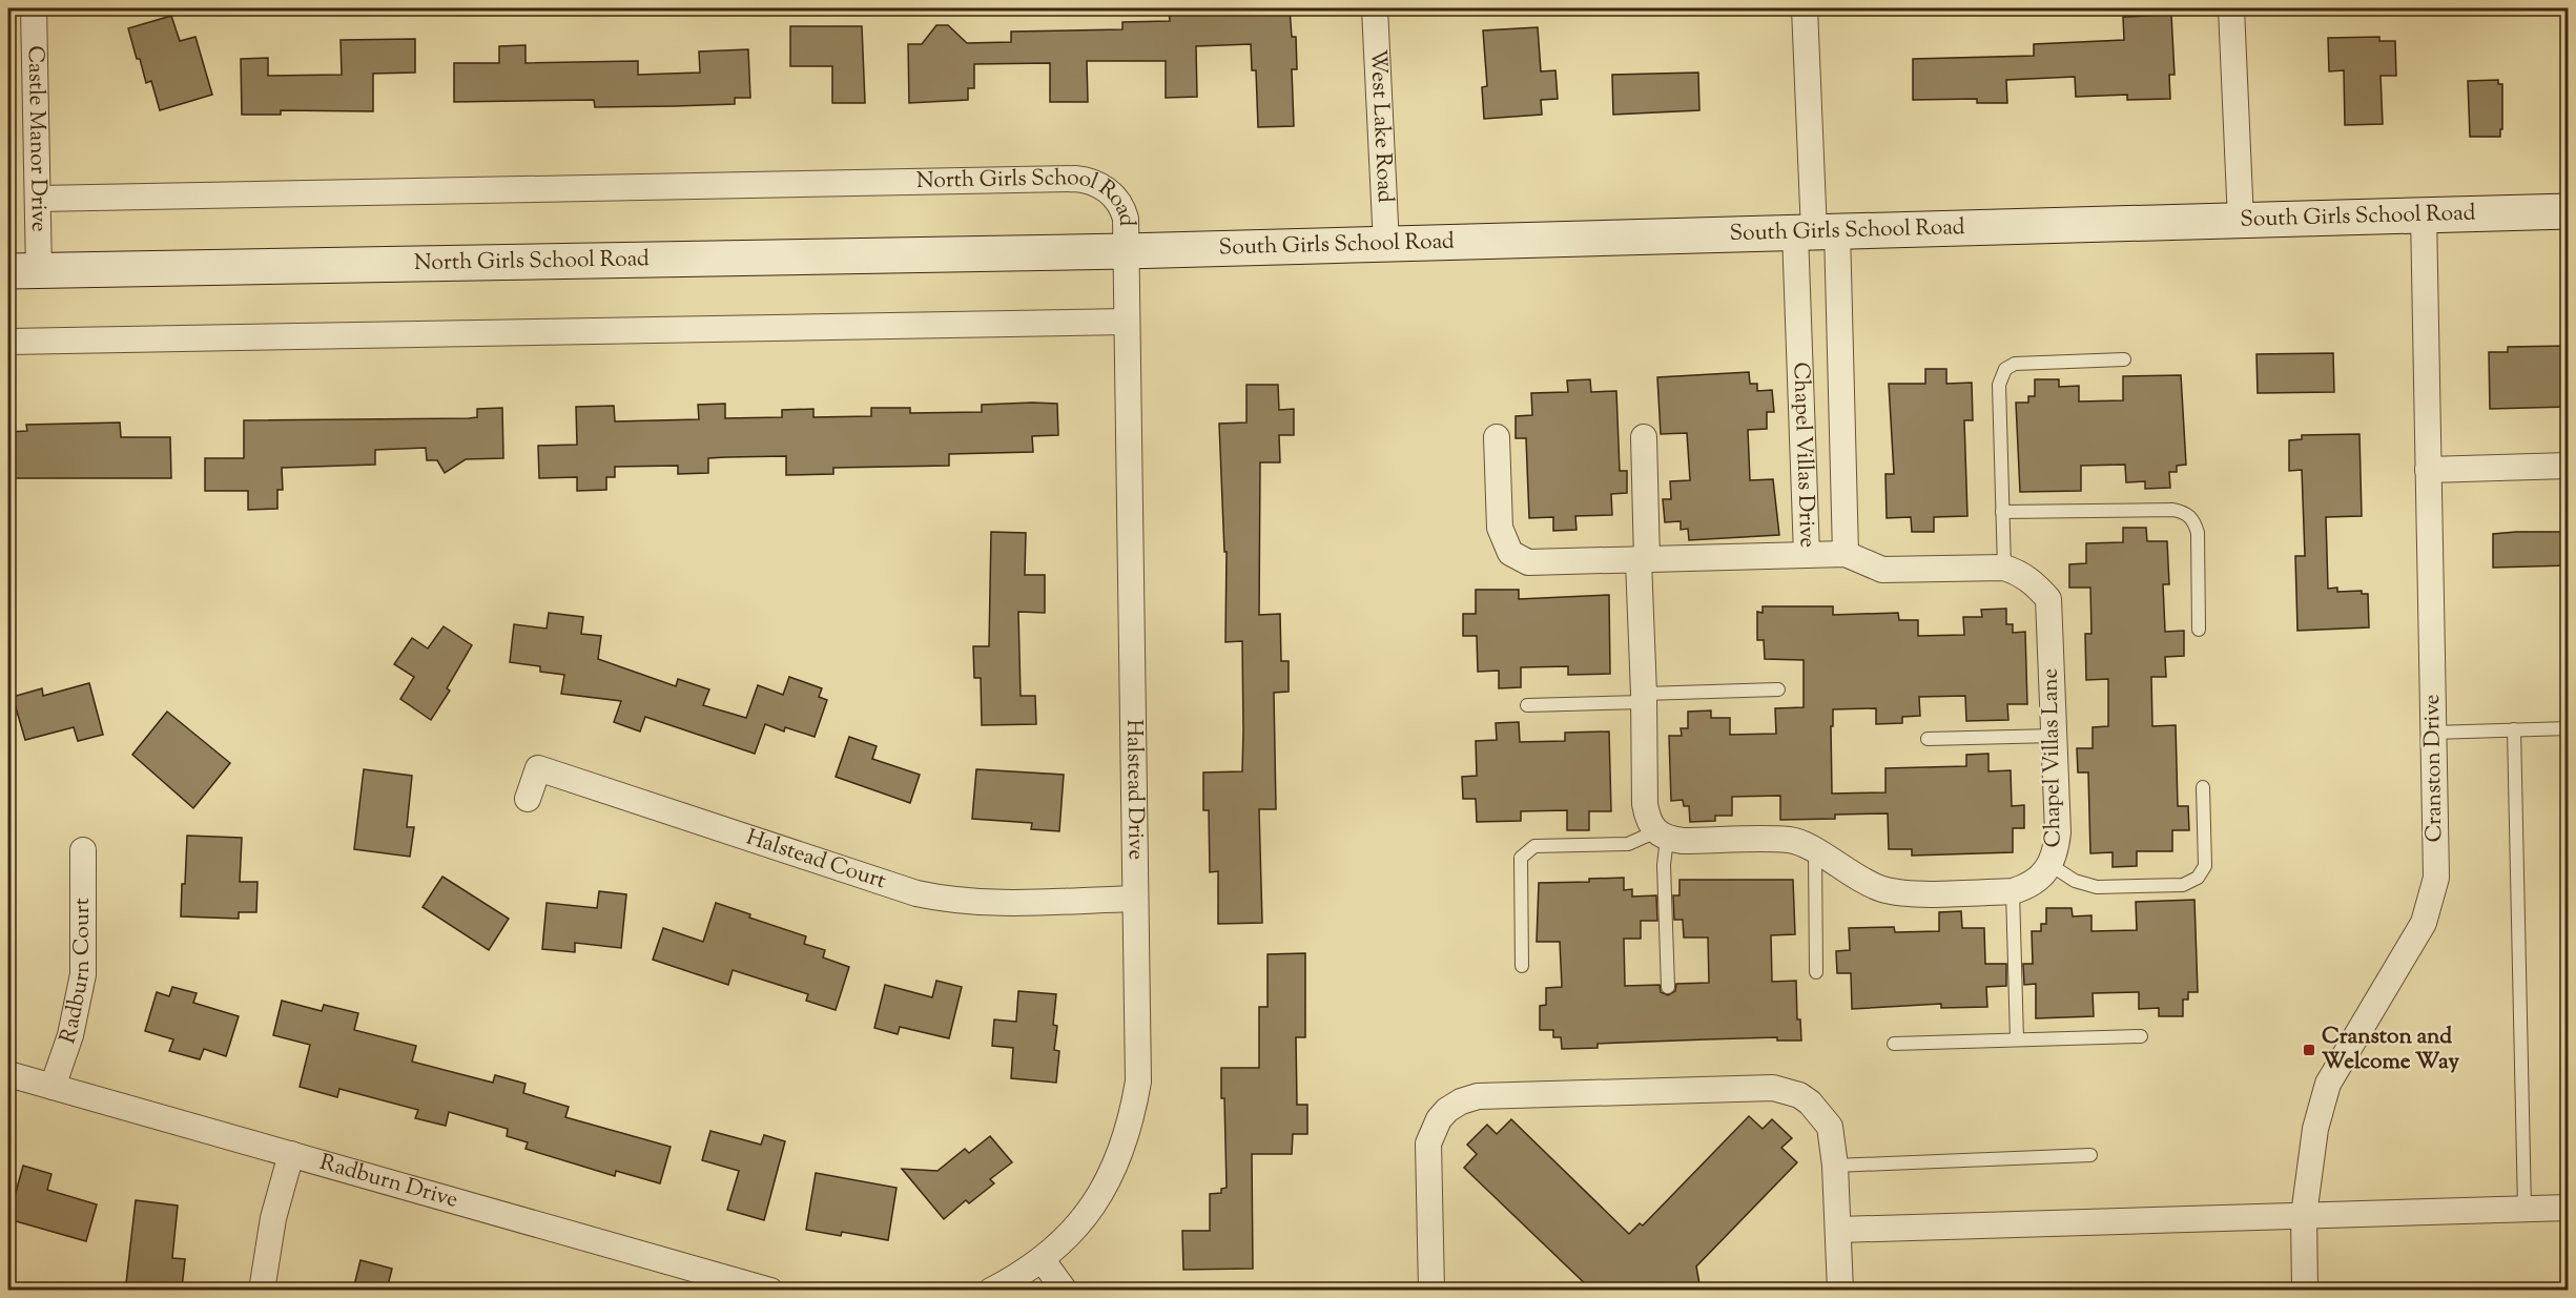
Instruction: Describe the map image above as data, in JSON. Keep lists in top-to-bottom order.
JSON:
{
  "streets": {
    "main road": ["North Girls School Road", "South Girls School Road"],
    "street": [
      "West Lake Road",
      "Castle Manor Drive",
      "Chapel Villas Drive",
      "Chapel Villas Lane",
      "Cranston Drive",
      "Halstead Drive",
      "Halstead Court",
      "Radburn Court",
      "Radburn Drive"
    ]
  },
  "crossings": [
    ["West Lake Road", "South Girls School Road"],
    ["Castle Manor Drive", "North Girls School Road"],
    ["North Girls School Road", "South Girls School Road"],
    ["North Girls School Road", "Halstead Drive"],
    ["South Girls School Road", "Chapel Villas Drive"],
    ["South Girls School Road", "Cranston Drive"],
    ["South Girls School Road", "Halstead Drive"],
    ["Chapel Villas Drive", "Chapel Villas Lane"],
    ["Halstead Drive", "Halstead Court"],
    ["Radburn Court", "Radburn Drive"]
  ],
  "places": {
    "transit": ["Cranston and Welcome Way"]
  }
}
